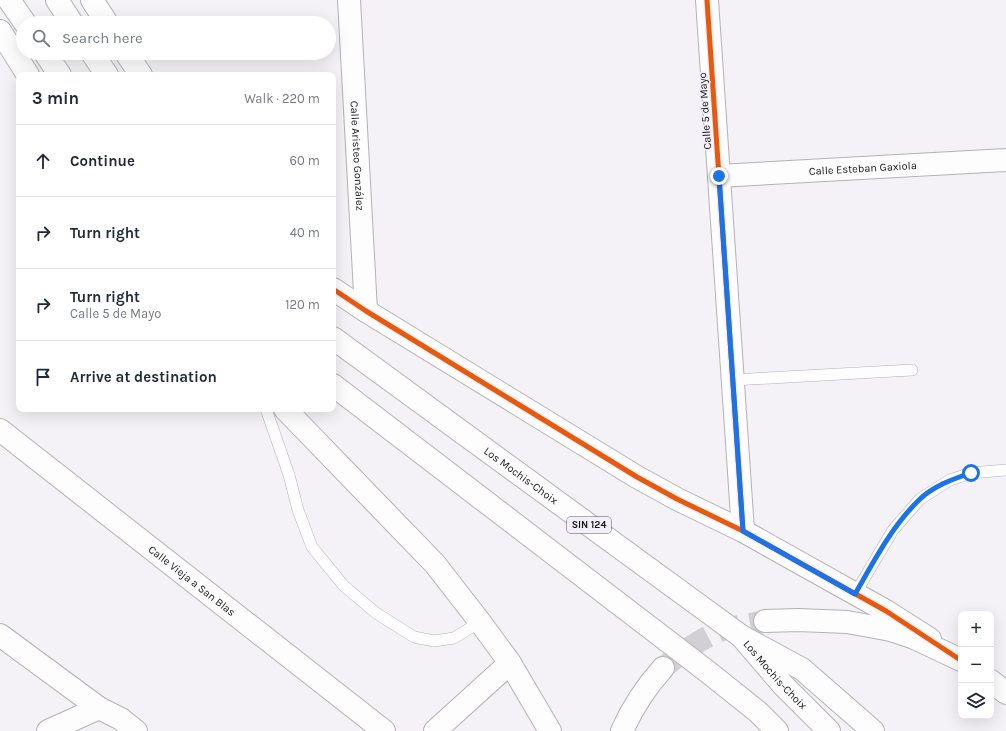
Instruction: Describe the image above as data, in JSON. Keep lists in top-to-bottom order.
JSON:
{
  "streets": {
    "main road": [
      "Calle 5 de Mayo",
      "Calle Aristeo González",
      "Calle Esteban Gaxiola",
      "Los Mochis-Choix",
      "SIN 124",
      "Calle Vieja a San Blas"
    ]
  },
  "crossings": [
    ["Calle 5 de Mayo", "Calle Esteban Gaxiola"]
  ],
  "page": {
    "search": "Search here",
    "heading": ["3 min", "Walk · 220 m"],
    "list": [
      ["Continue", "60 m"],
      ["Turn right", "40 m"],
      ["Turn right", "Calle 5 de Mayo", "120 m"],
      "Arrive at destination"
    ],
    "map_buttons": ["+", "−"]
  }
}
